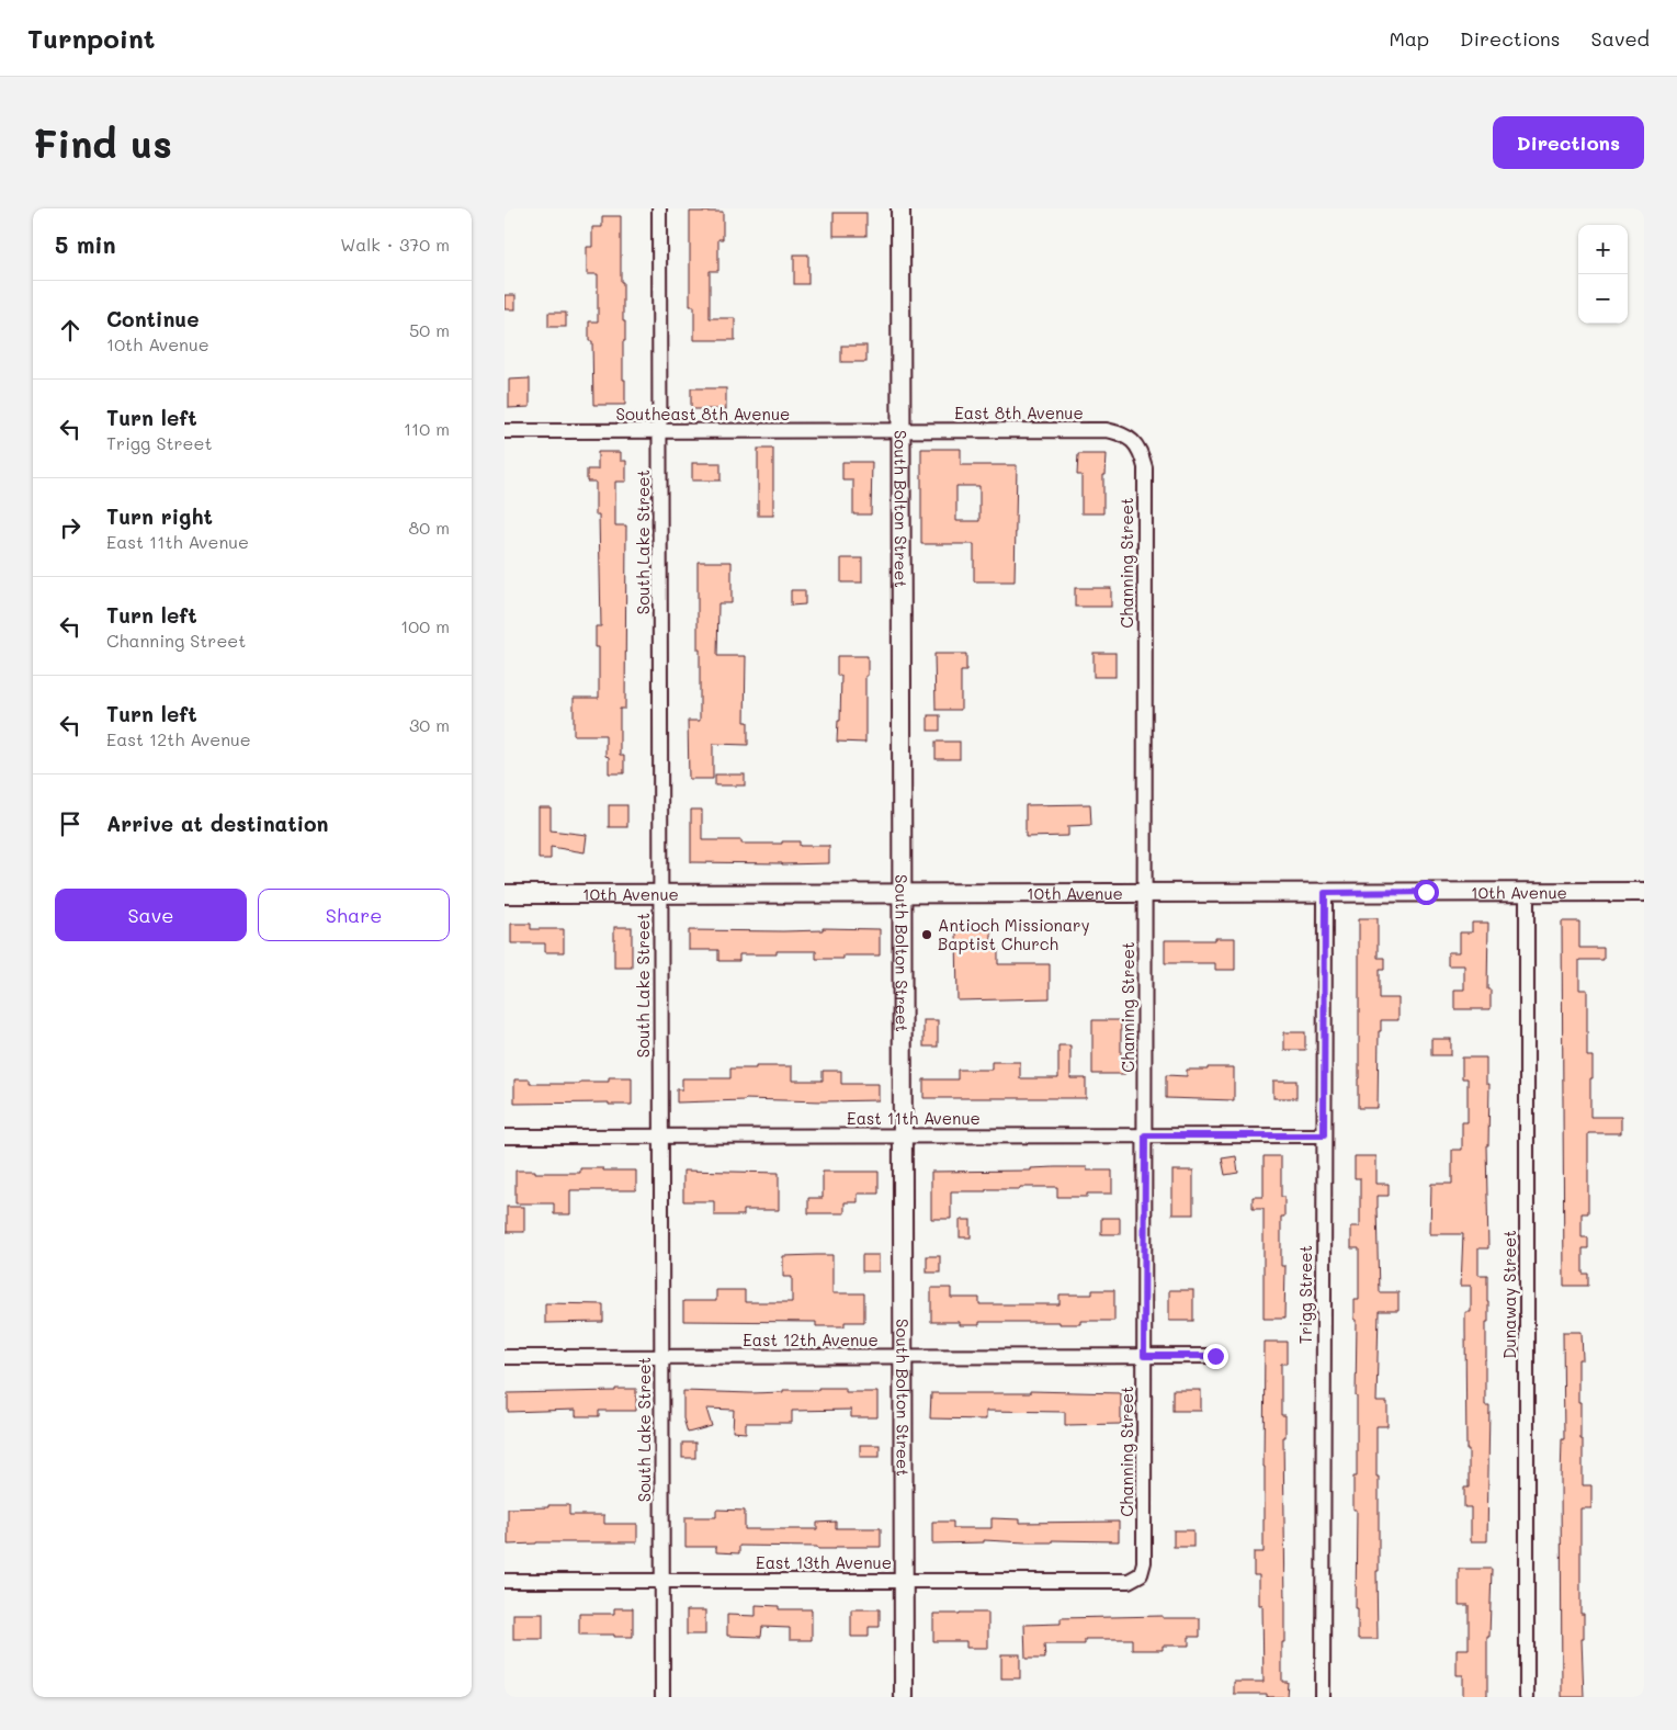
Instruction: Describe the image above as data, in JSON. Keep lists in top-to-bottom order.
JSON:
{
  "streets": {
    "main road": ["South Bolton Street", "10th Avenue"],
    "street": [
      "East 8th Avenue",
      "Southeast 8th Avenue",
      "South Lake Street",
      "Channing Street",
      "East 11th Avenue",
      "Trigg Street",
      "Dunaway Street",
      "East 12th Avenue",
      "East 13th Avenue"
    ]
  },
  "crossings": [
    ["East 8th Avenue", "Southeast 8th Avenue"],
    ["East 8th Avenue", "South Bolton Street"],
    ["East 8th Avenue", "Channing Street"],
    ["Southeast 8th Avenue", "South Bolton Street"],
    ["Southeast 8th Avenue", "South Lake Street"],
    ["South Bolton Street", "10th Avenue"],
    ["South Bolton Street", "East 11th Avenue"],
    ["South Bolton Street", "East 12th Avenue"],
    ["South Bolton Street", "East 13th Avenue"],
    ["South Lake Street", "10th Avenue"],
    ["South Lake Street", "East 11th Avenue"],
    ["South Lake Street", "East 12th Avenue"],
    ["South Lake Street", "East 13th Avenue"],
    ["Channing Street", "10th Avenue"],
    ["Channing Street", "East 11th Avenue"],
    ["Channing Street", "East 12th Avenue"],
    ["Channing Street", "East 13th Avenue"],
    ["10th Avenue", "Trigg Street"],
    ["10th Avenue", "Dunaway Street"],
    ["East 11th Avenue", "Trigg Street"]
  ],
  "places": ["Antioch Missionary Baptist Church"],
  "page": {
    "header": "Turnpoint",
    "nav": ["Map", "Directions", "Saved"],
    "buttons": [
      "Directions",
      ["Save", "Share"]
    ],
    "title": "Find us",
    "heading": ["5 min", "Walk · 370 m"],
    "map_buttons": ["+", "−"],
    "list": [
      ["Continue", "10th Avenue", "50 m"],
      ["Turn left", "Trigg Street", "110 m"],
      ["Turn right", "East 11th Avenue", "80 m"],
      ["Turn left", "Channing Street", "100 m"],
      ["Turn left", "East 12th Avenue", "30 m"],
      "Arrive at destination"
    ]
  }
}
